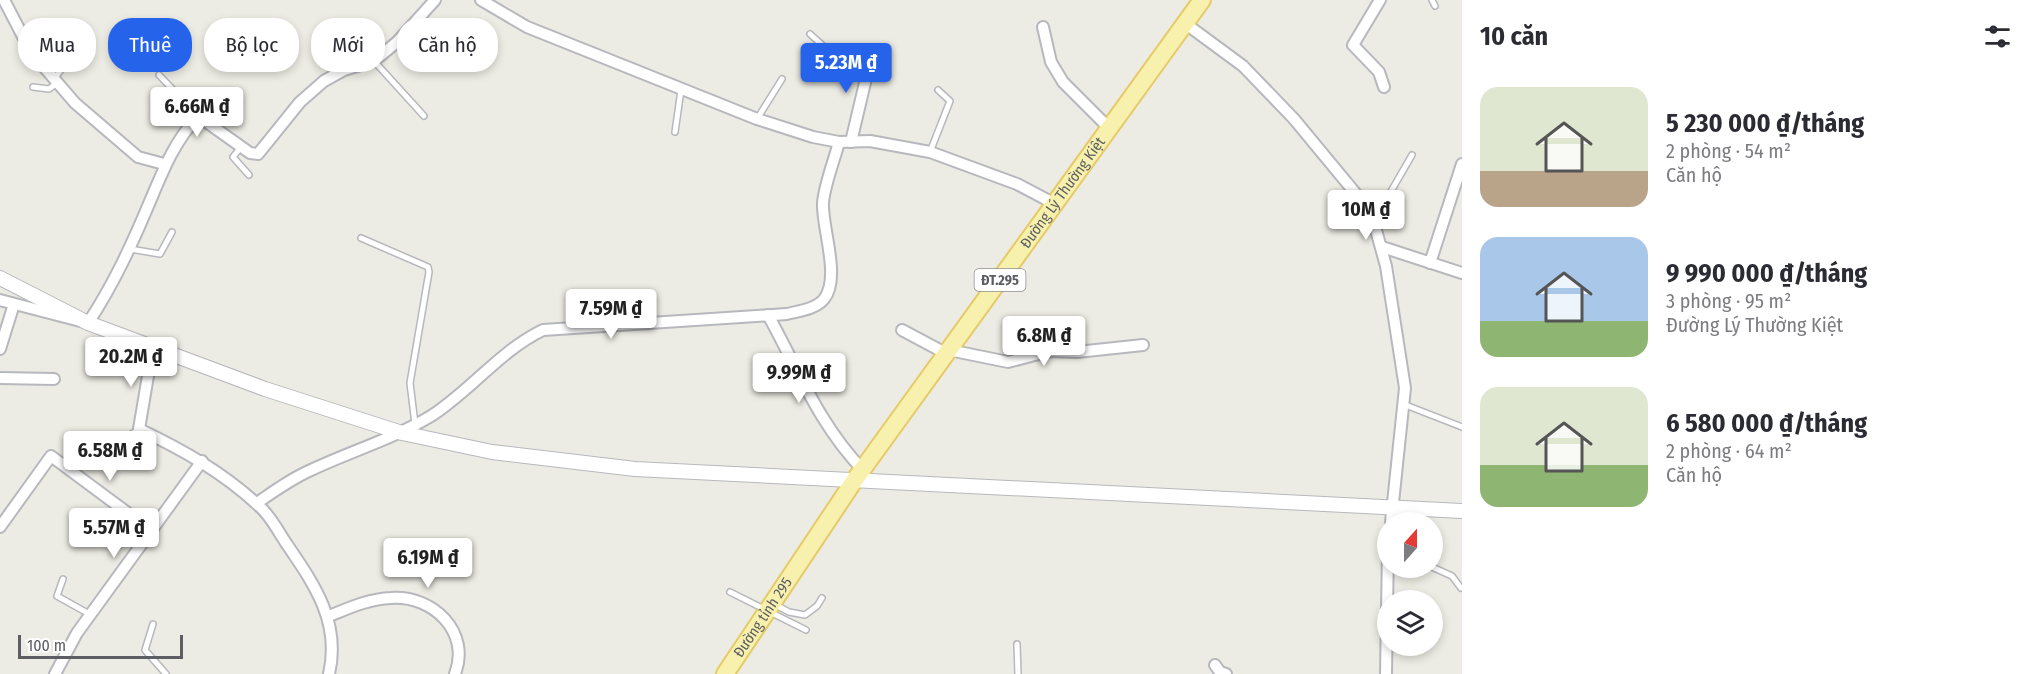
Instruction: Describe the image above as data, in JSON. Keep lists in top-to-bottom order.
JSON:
{
  "streets": {
    "main road": ["Đường Lý Thường Kiệt", "ĐT.295", "Đường tỉnh 295"]
  },
  "crossings": [
    ["Đường Lý Thường Kiệt", "Đường tỉnh 295"]
  ],
  "scale_bar": "100 m",
  "north": "top",
  "page": {
    "heading": "10 căn",
    "chip": [
      "Mua",
      "Thuê",
      "Bộ lọc",
      "Mới",
      "Căn hộ"
    ],
    "price": [
      "5.23M ₫",
      "6.66M ₫",
      "10M ₫",
      "7.59M ₫",
      "6.8M ₫",
      "20.2M ₫",
      "9.99M ₫",
      "6.58M ₫",
      "5.57M ₫",
      "6.19M ₫"
    ],
    "list": [
      {
        "name": "5 230 000 ₫/tháng",
        "note": "2 phòng · 54 m² · Căn hộ"
      },
      {
        "name": "9 990 000 ₫/tháng",
        "note": "3 phòng · 95 m² · Đường Lý Thường Kiệt"
      },
      {
        "name": "6 580 000 ₫/tháng",
        "note": "2 phòng · 64 m² · Căn hộ"
      }
    ],
    "scale": "100 m"
  }
}
